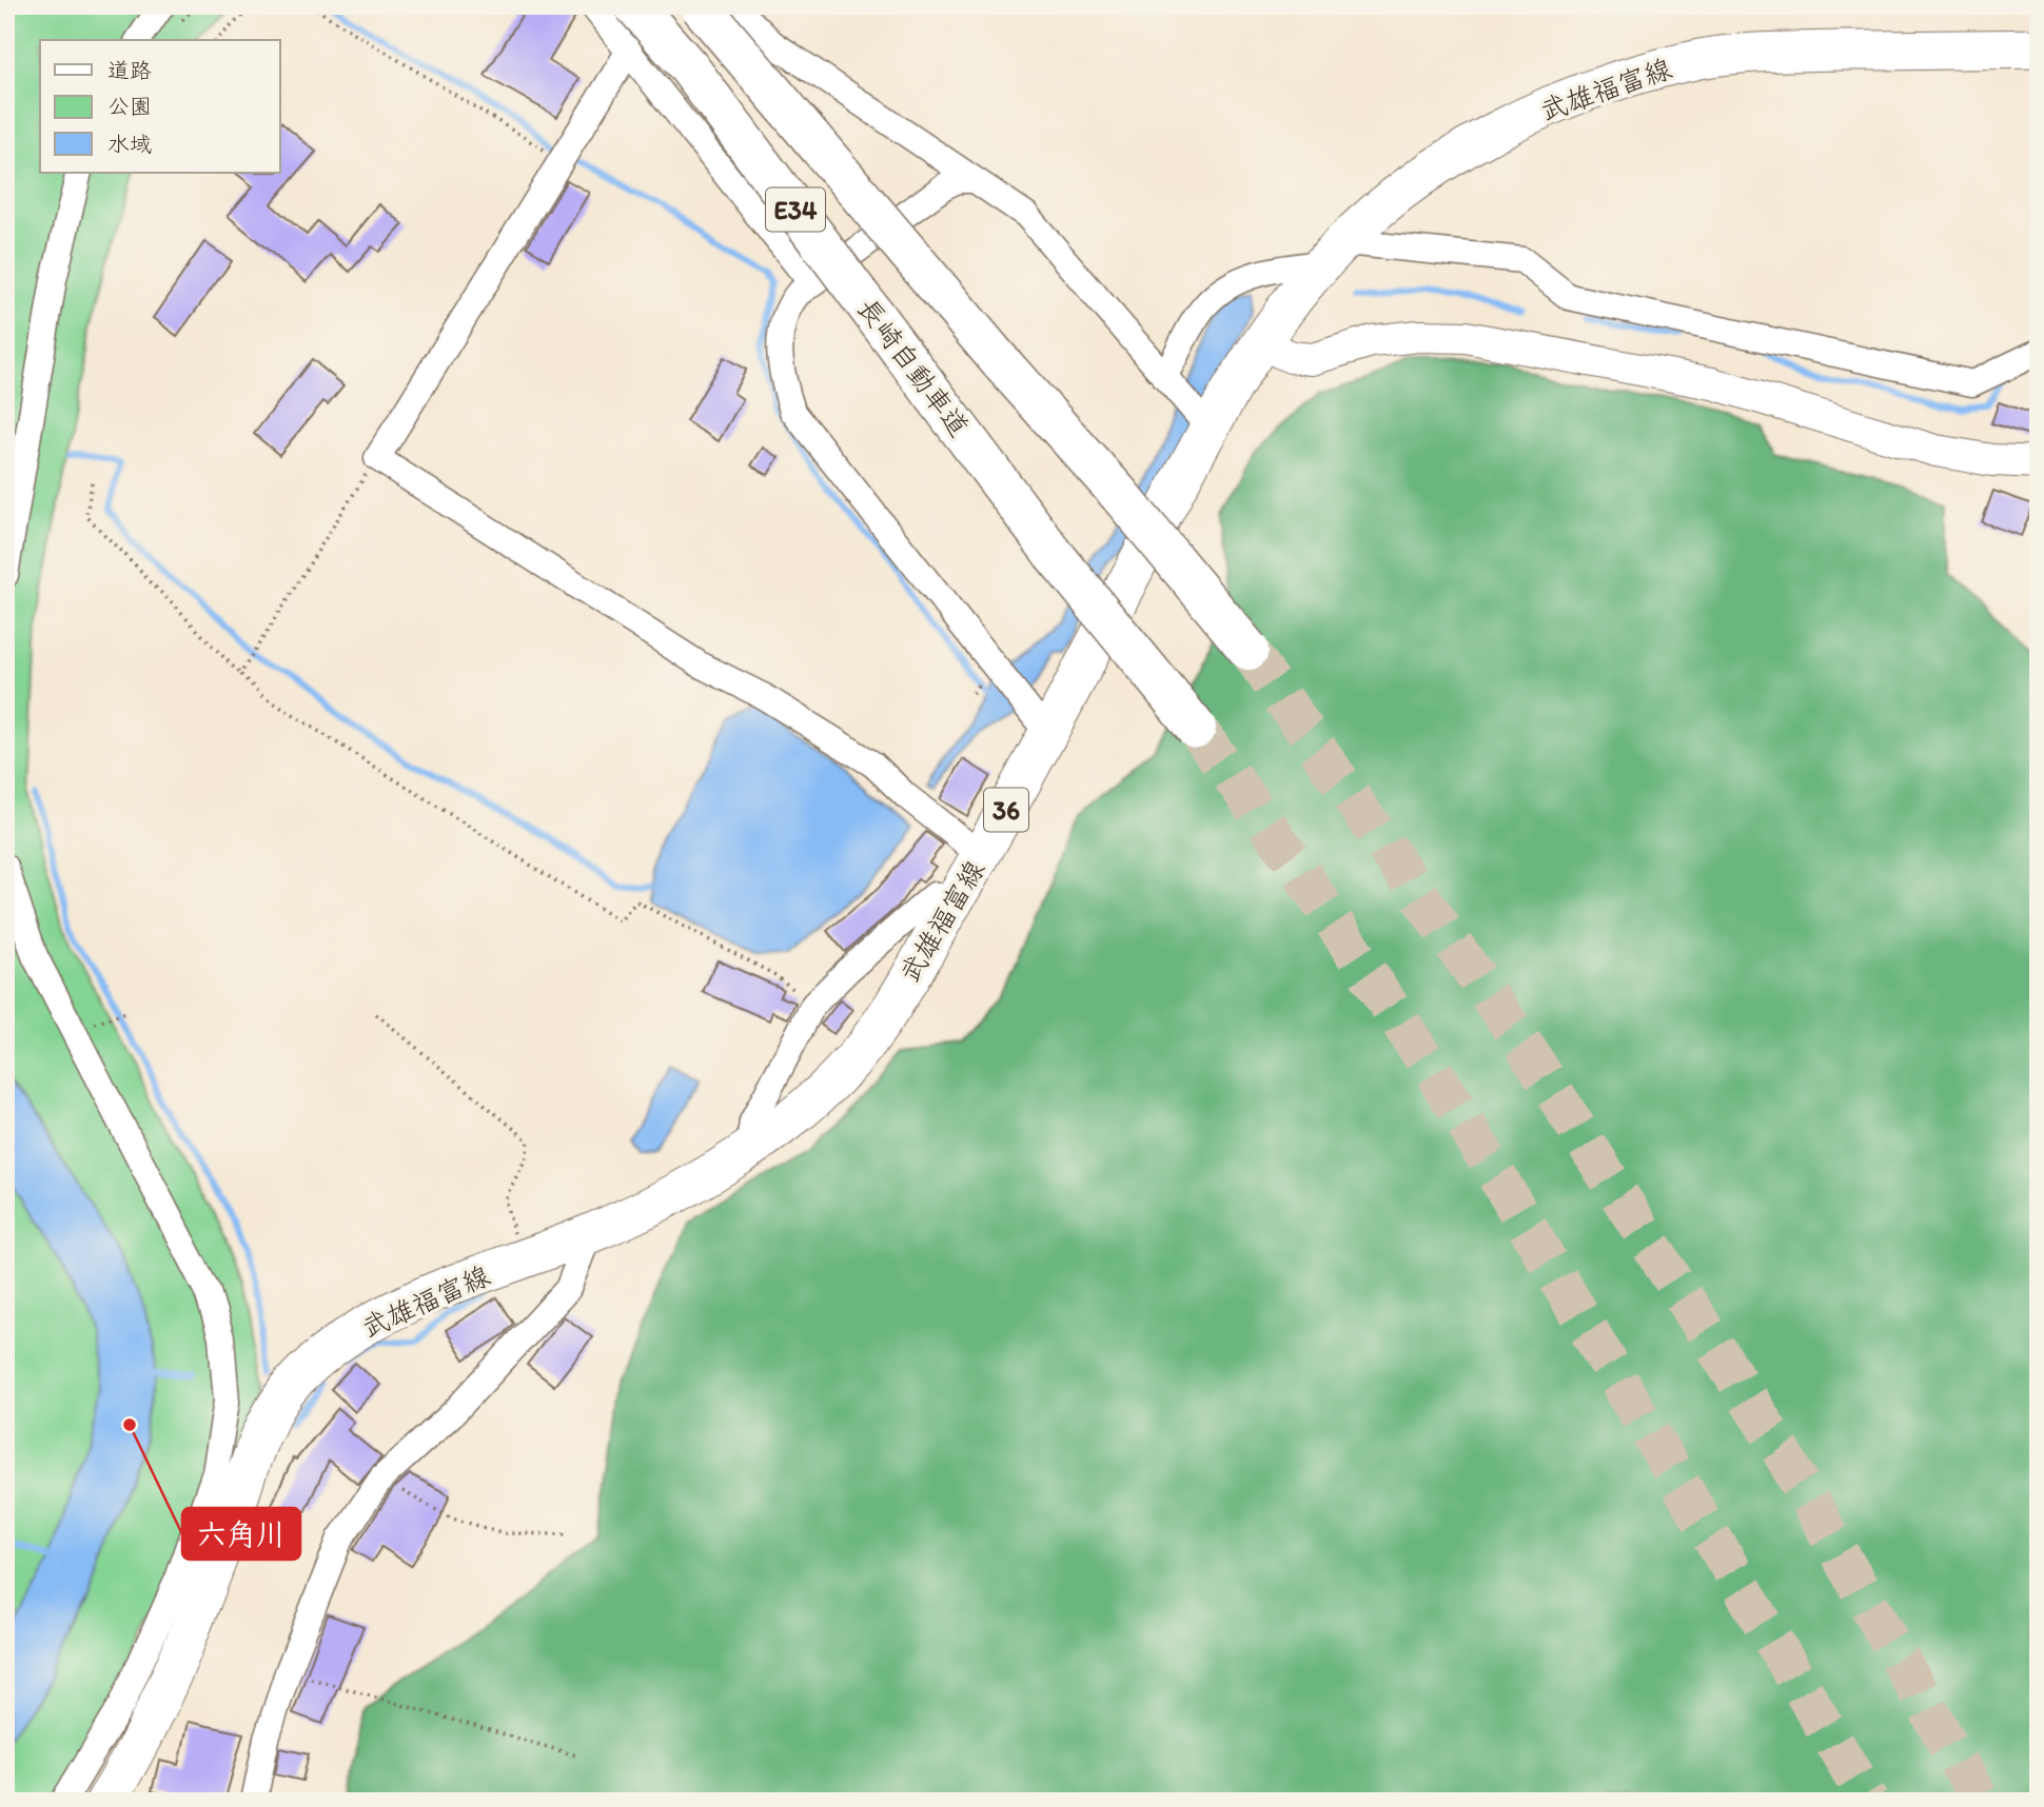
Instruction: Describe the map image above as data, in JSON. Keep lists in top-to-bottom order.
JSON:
{
  "streets": {
    "highway": ["E34", "長崎自動車道"],
    "main road": ["武雄福富線", "36"]
  },
  "places": ["六角川"],
  "legend": ["道路", "公園", "水域"]
}
